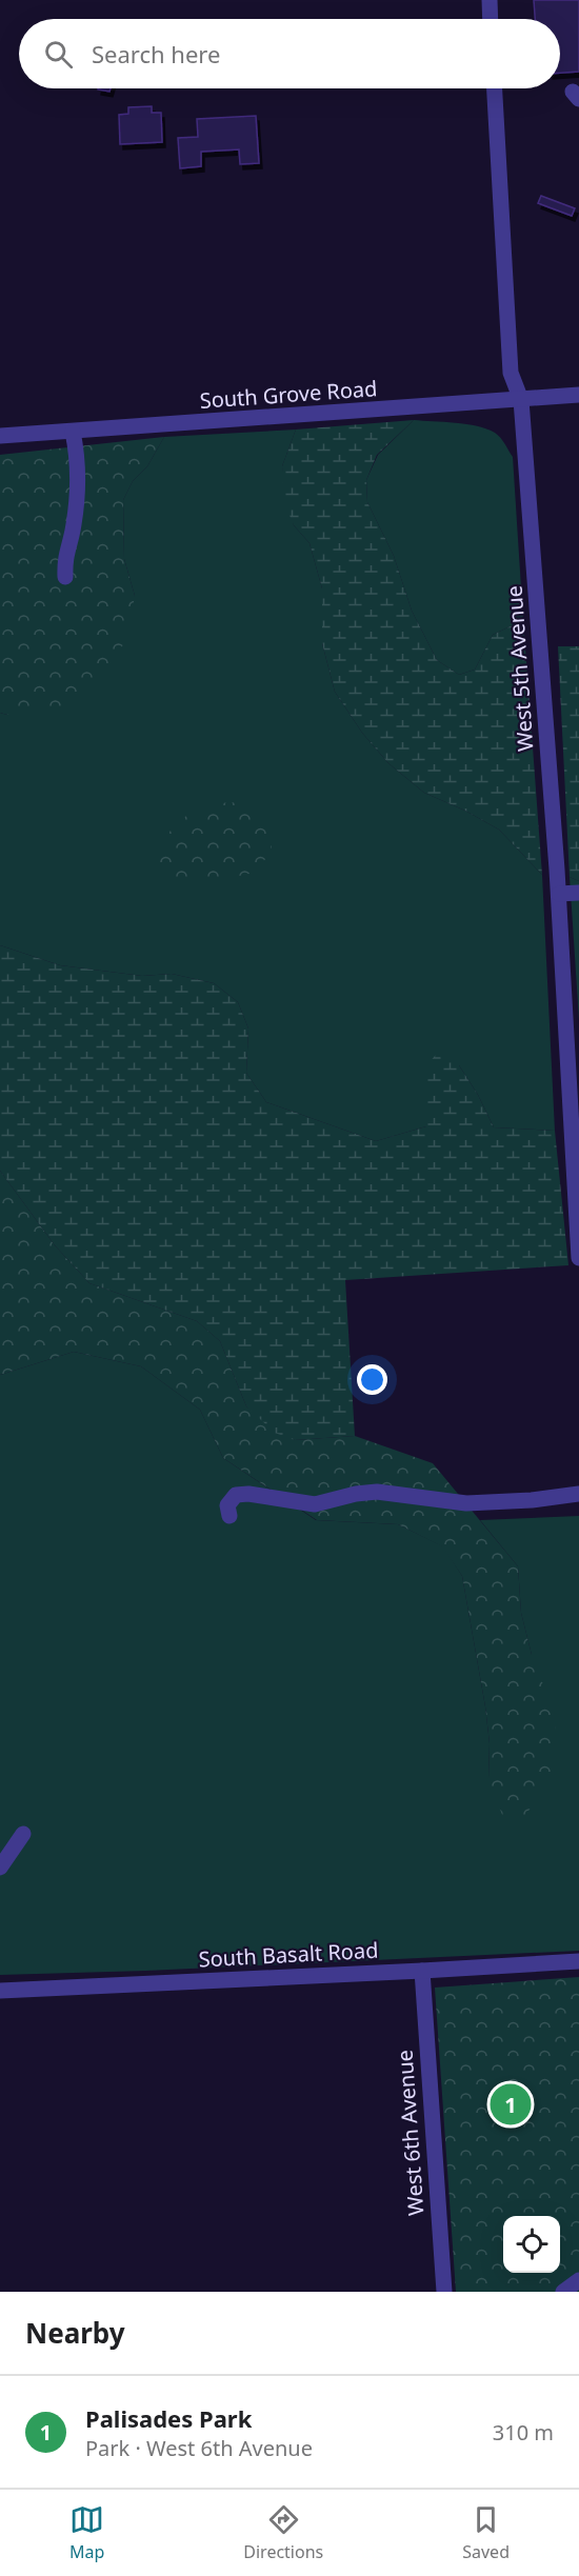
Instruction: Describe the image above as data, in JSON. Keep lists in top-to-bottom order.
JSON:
{
  "streets": {
    "street": [
      "South Grove Road",
      "West 5th Avenue",
      "South Basalt Road",
      "West 6th Avenue"
    ]
  },
  "crossings": [
    ["South Grove Road", "West 5th Avenue"],
    ["South Basalt Road", "West 6th Avenue"]
  ],
  "page": {
    "search": "Search here",
    "pins": "1",
    "heading": "Nearby",
    "list": [
      {
        "mark": "1",
        "name": "Palisades Park",
        "note": "Park · West 6th Avenue",
        "value": "310 m"
      }
    ],
    "nav": ["Map", "Directions", "Saved"]
  }
}
